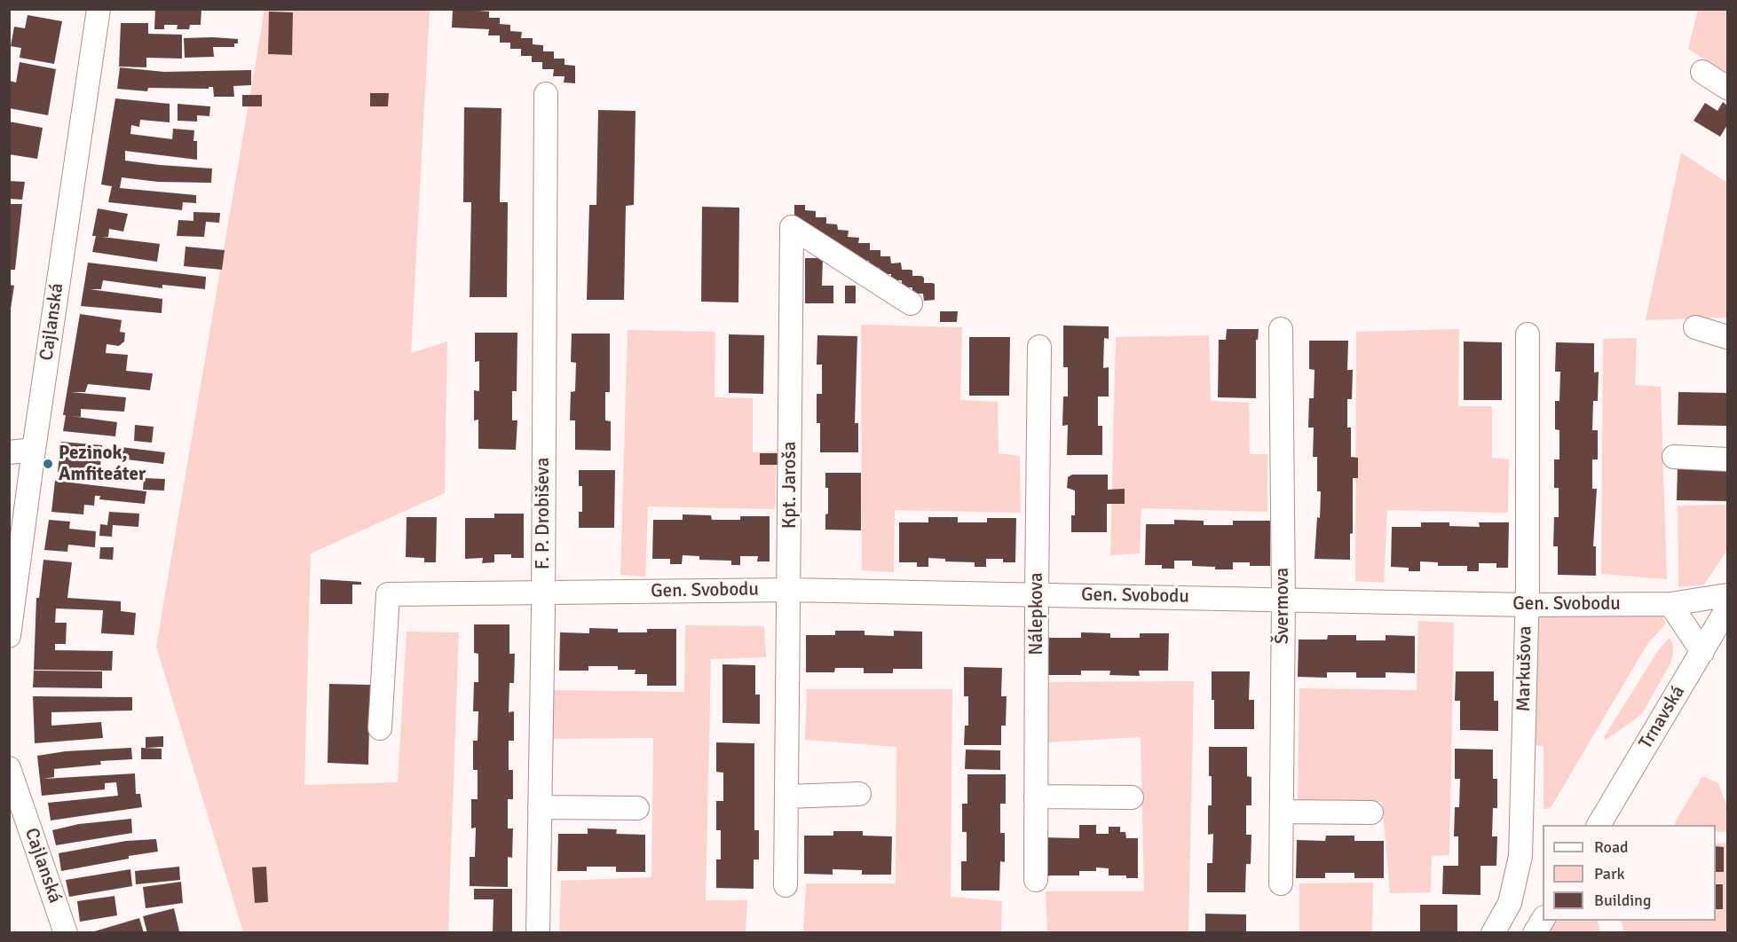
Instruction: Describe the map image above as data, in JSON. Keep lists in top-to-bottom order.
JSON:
{
  "streets": {
    "street": [
      "Cajlanská",
      "Kpt. Jaroša",
      "F. P. Drobiševa",
      "Gen. Svobodu",
      "Švermova",
      "Nálepkova",
      "Markušova",
      "Trnavská"
    ]
  },
  "crossings": [
    ["Kpt. Jaroša", "Gen. Svobodu"],
    ["F. P. Drobiševa", "Gen. Svobodu"],
    ["Gen. Svobodu", "Švermova"],
    ["Gen. Svobodu", "Nálepkova"],
    ["Gen. Svobodu", "Markušova"]
  ],
  "places": ["Pezinok, Amfiteáter"],
  "legend": ["Road", "Park", "Building"]
}
